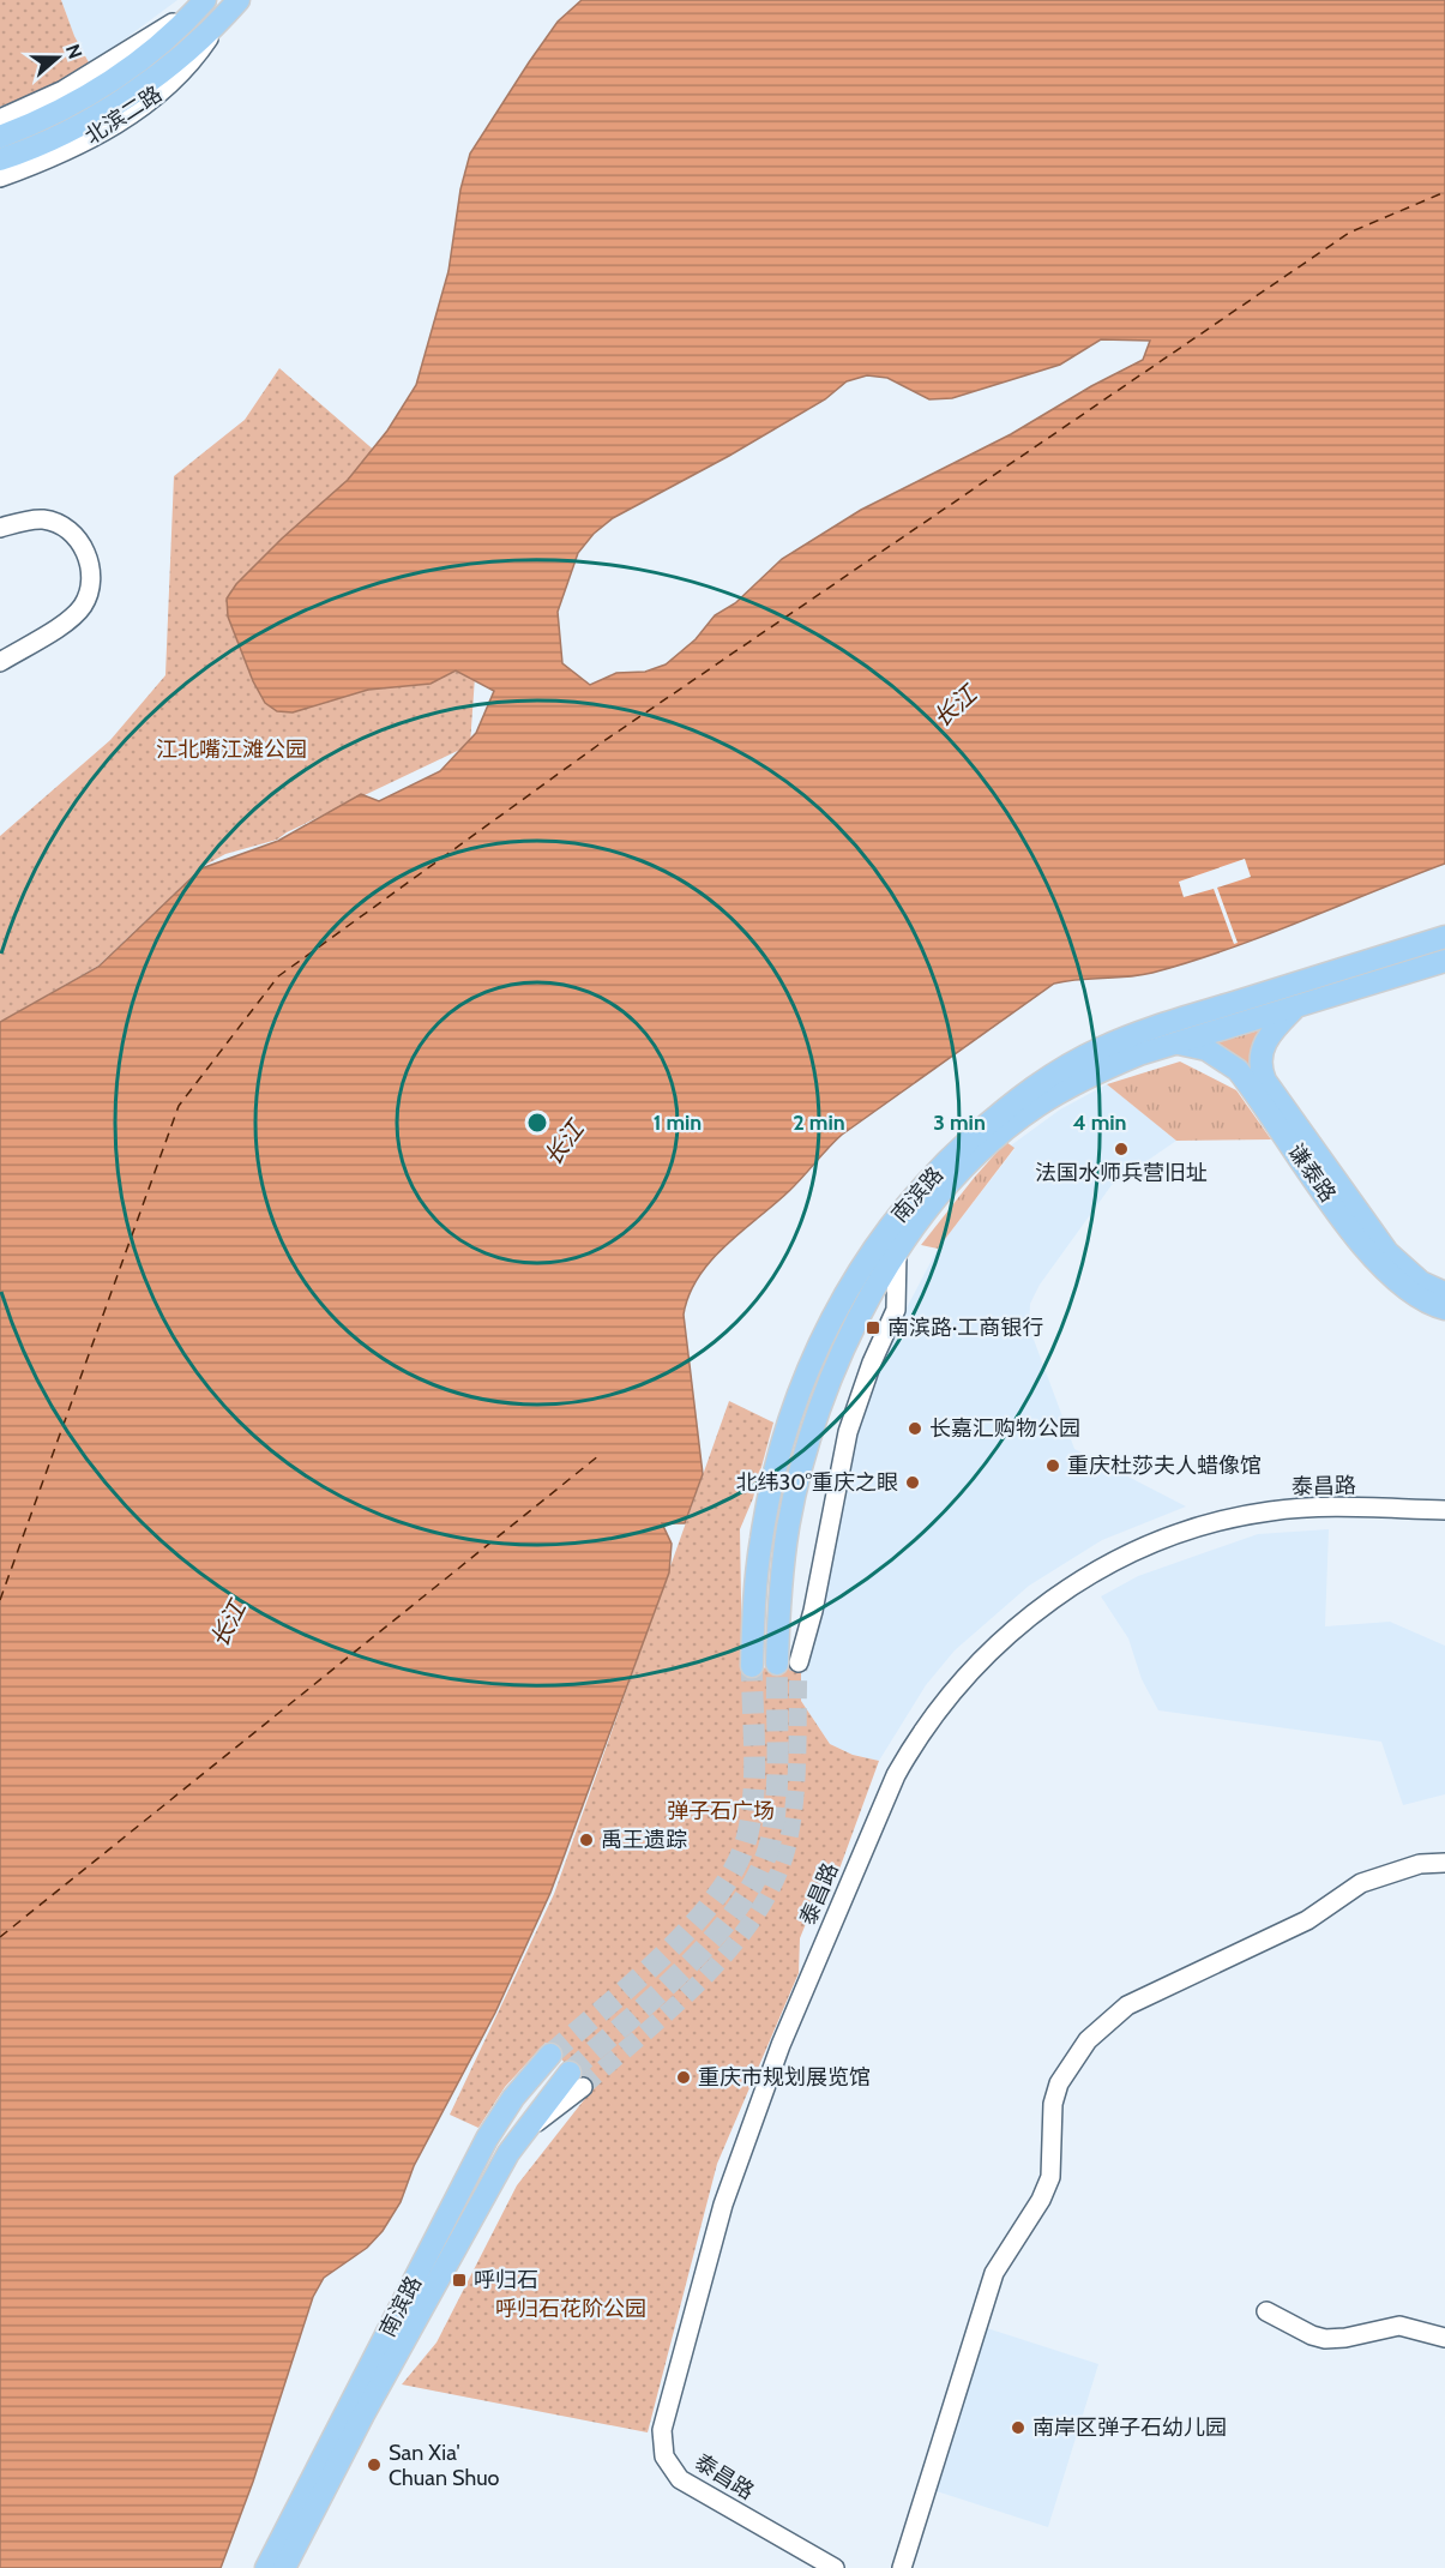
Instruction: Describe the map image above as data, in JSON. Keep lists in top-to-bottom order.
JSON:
{
  "streets": {
    "main road": ["北滨二路", "谦泰路", "南滨路"],
    "street": ["泰昌路"]
  },
  "crossings": [
    ["谦泰路", "南滨路"]
  ],
  "water": ["长江"],
  "parks": ["江北嘴江滩公园", "弹子石广场", "呼归石花阶公园"],
  "places": {
    "other": [
      "法国水师兵营旧址",
      "长嘉汇购物公园",
      "重庆杜莎夫人蜡像馆",
      "北纬30°重庆之眼",
      "禹王遗踪",
      "重庆市规划展览馆",
      "南岸区弹子石幼儿园",
      "San Xia' Chuan Shuo"
    ],
    "transit": ["南滨路·工商银行", "呼归石"]
  },
  "north": "right",
  "rings": [
    "1 min",
    "2 min",
    "3 min",
    "4 min"
  ]
}
